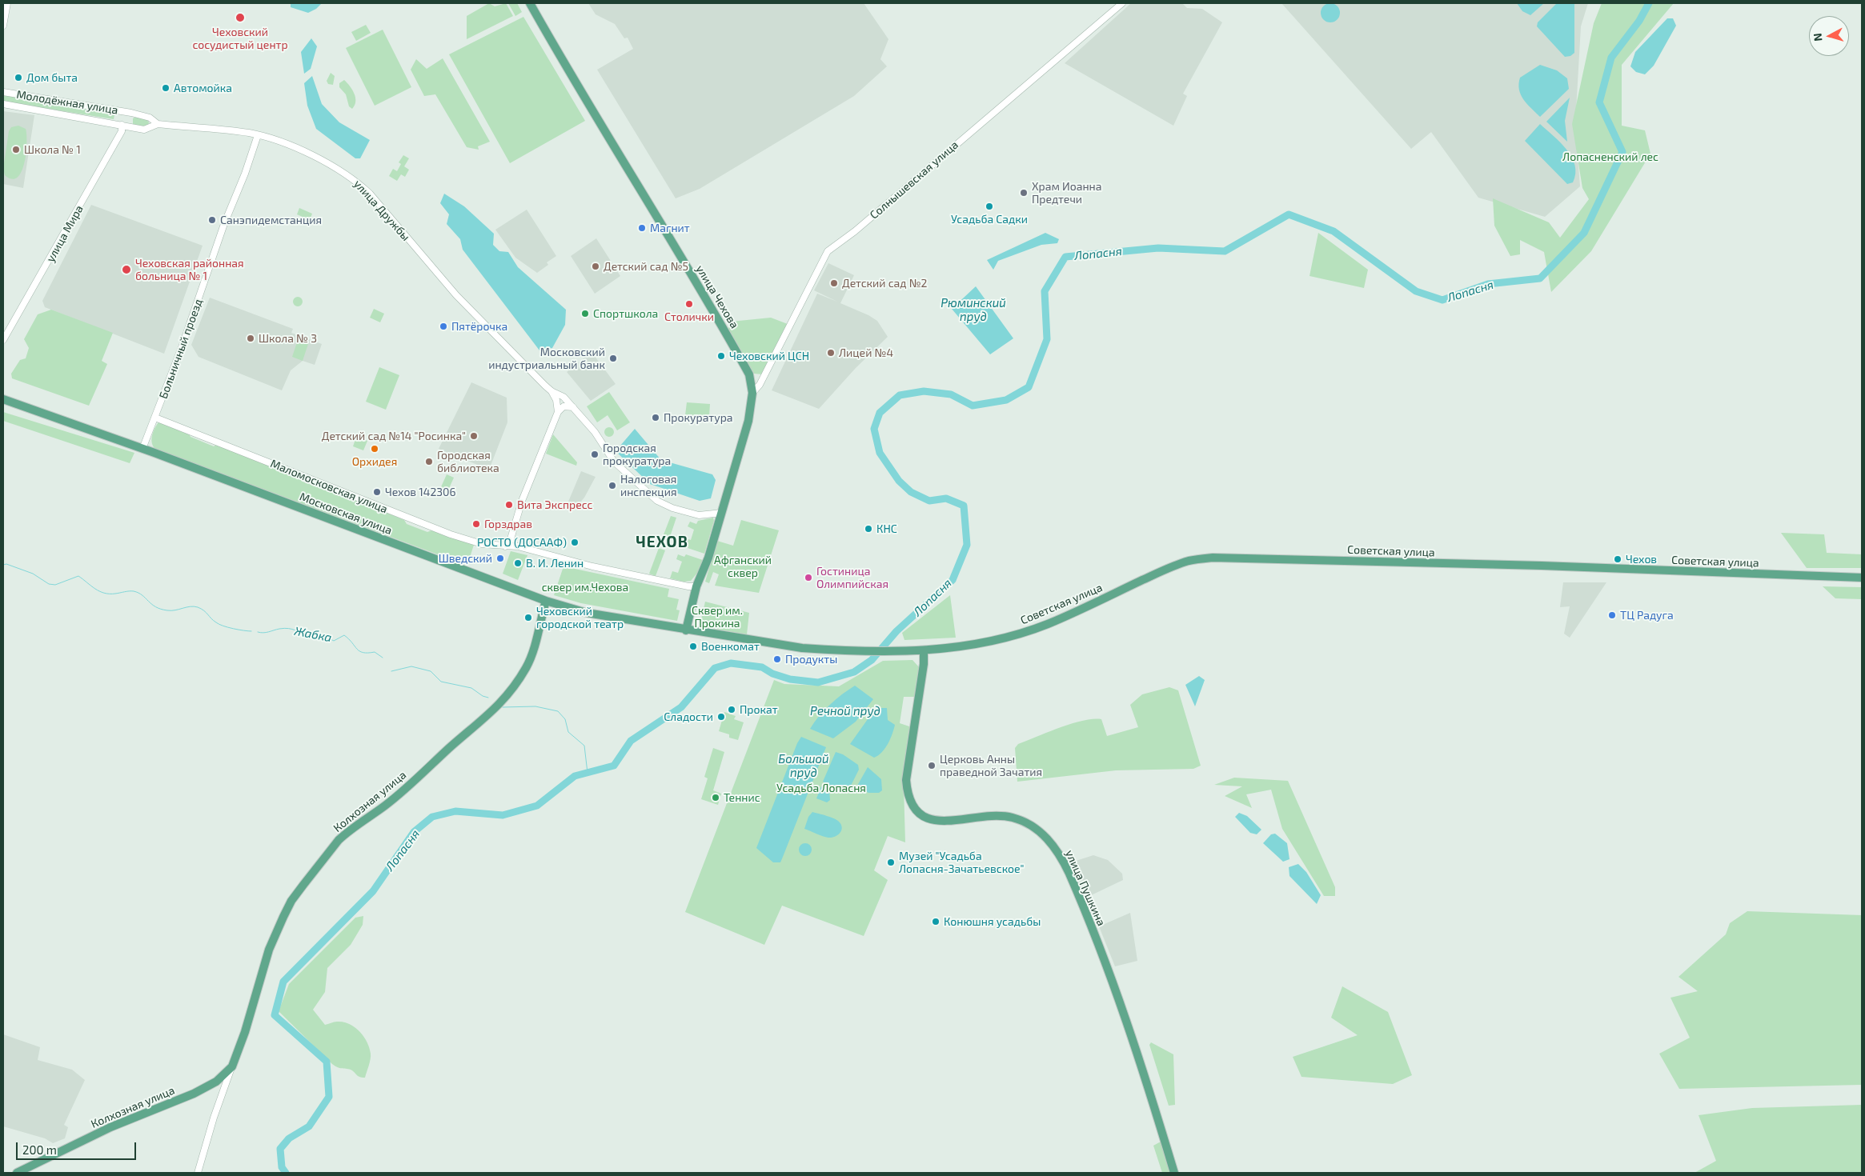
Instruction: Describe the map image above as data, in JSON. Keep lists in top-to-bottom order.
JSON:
{
  "streets": {
    "main road": [
      "улица Чехова",
      "Московская улица",
      "Советская улица",
      "Колхозная улица",
      "улица Пушкина"
    ],
    "street": [
      "Молодёжная улица",
      "Солнышевская улица",
      "улица Дружбы",
      "улица Мира",
      "Больничный проезд",
      "Маломосковская улица"
    ]
  },
  "crossings": [
    ["Молодёжная улица", "улица Дружбы"],
    ["Молодёжная улица", "улица Мира"],
    ["Солнышевская улица", "улица Чехова"],
    ["улица Дружбы", "улица Мира"],
    ["улица Дружбы", "улица Чехова"],
    ["улица Дружбы", "Больничный проезд"],
    ["улица Чехова", "Московская улица"],
    ["Больничный проезд", "Маломосковская улица"],
    ["Больничный проезд", "Московская улица"],
    ["Московская улица", "Советская улица"],
    ["Московская улица", "Колхозная улица"],
    ["Советская улица", "улица Пушкина"]
  ],
  "districts": ["ЧЕХОВ"],
  "water": [
    "Лопасня",
    "Рюминский пруд",
    "Жабка",
    "Речной пруд",
    "Большой пруд"
  ],
  "parks": [
    "Лопасненский лес",
    "Афганский сквер",
    "сквер им.Чехова",
    "Сквер им. Прокина",
    "Усадьба Лопасня"
  ],
  "places": [
    "Чеховский сосудистый центр",
    "Дом быта",
    "Автомойка",
    "Школа № 1",
    "Храм Иоанна Предтечи",
    "Усадьба Садки",
    "Санэпидемстанция",
    "Магнит",
    "Детский сад №5",
    "Чеховская районная больница № 1",
    "Детский сад №2",
    "Столички",
    "Спортшкола",
    "Пятёрочка",
    "Школа № 3",
    "Лицей №4",
    "Чеховский ЦСН",
    "Московский индустриальный банк",
    "Прокуратура",
    "Детский сад №14 \"Росинка\"",
    "Орхидея",
    "Городская прокуратура",
    "Городская библиотека",
    "Налоговая инспекция",
    "Чехов 142306",
    "Вита Экспресс",
    "Горздрав",
    "КНС",
    "РОСТО (ДОСААФ)",
    "Шведский",
    "Чехов",
    "В. И. Ленин",
    "Гостиница Олимпийская",
    "ТЦ Радуга",
    "Чеховский городской театр",
    "Военкомат",
    "Продукты",
    "Прокат",
    "Сладости",
    "Церковь Анны праведной Зачатия",
    "Теннис",
    "Музей \"Усадьба Лопасня-Зачатьевское\"",
    "Конюшня усадьбы"
  ],
  "scale_bar": "200 m",
  "north": "left"
}
